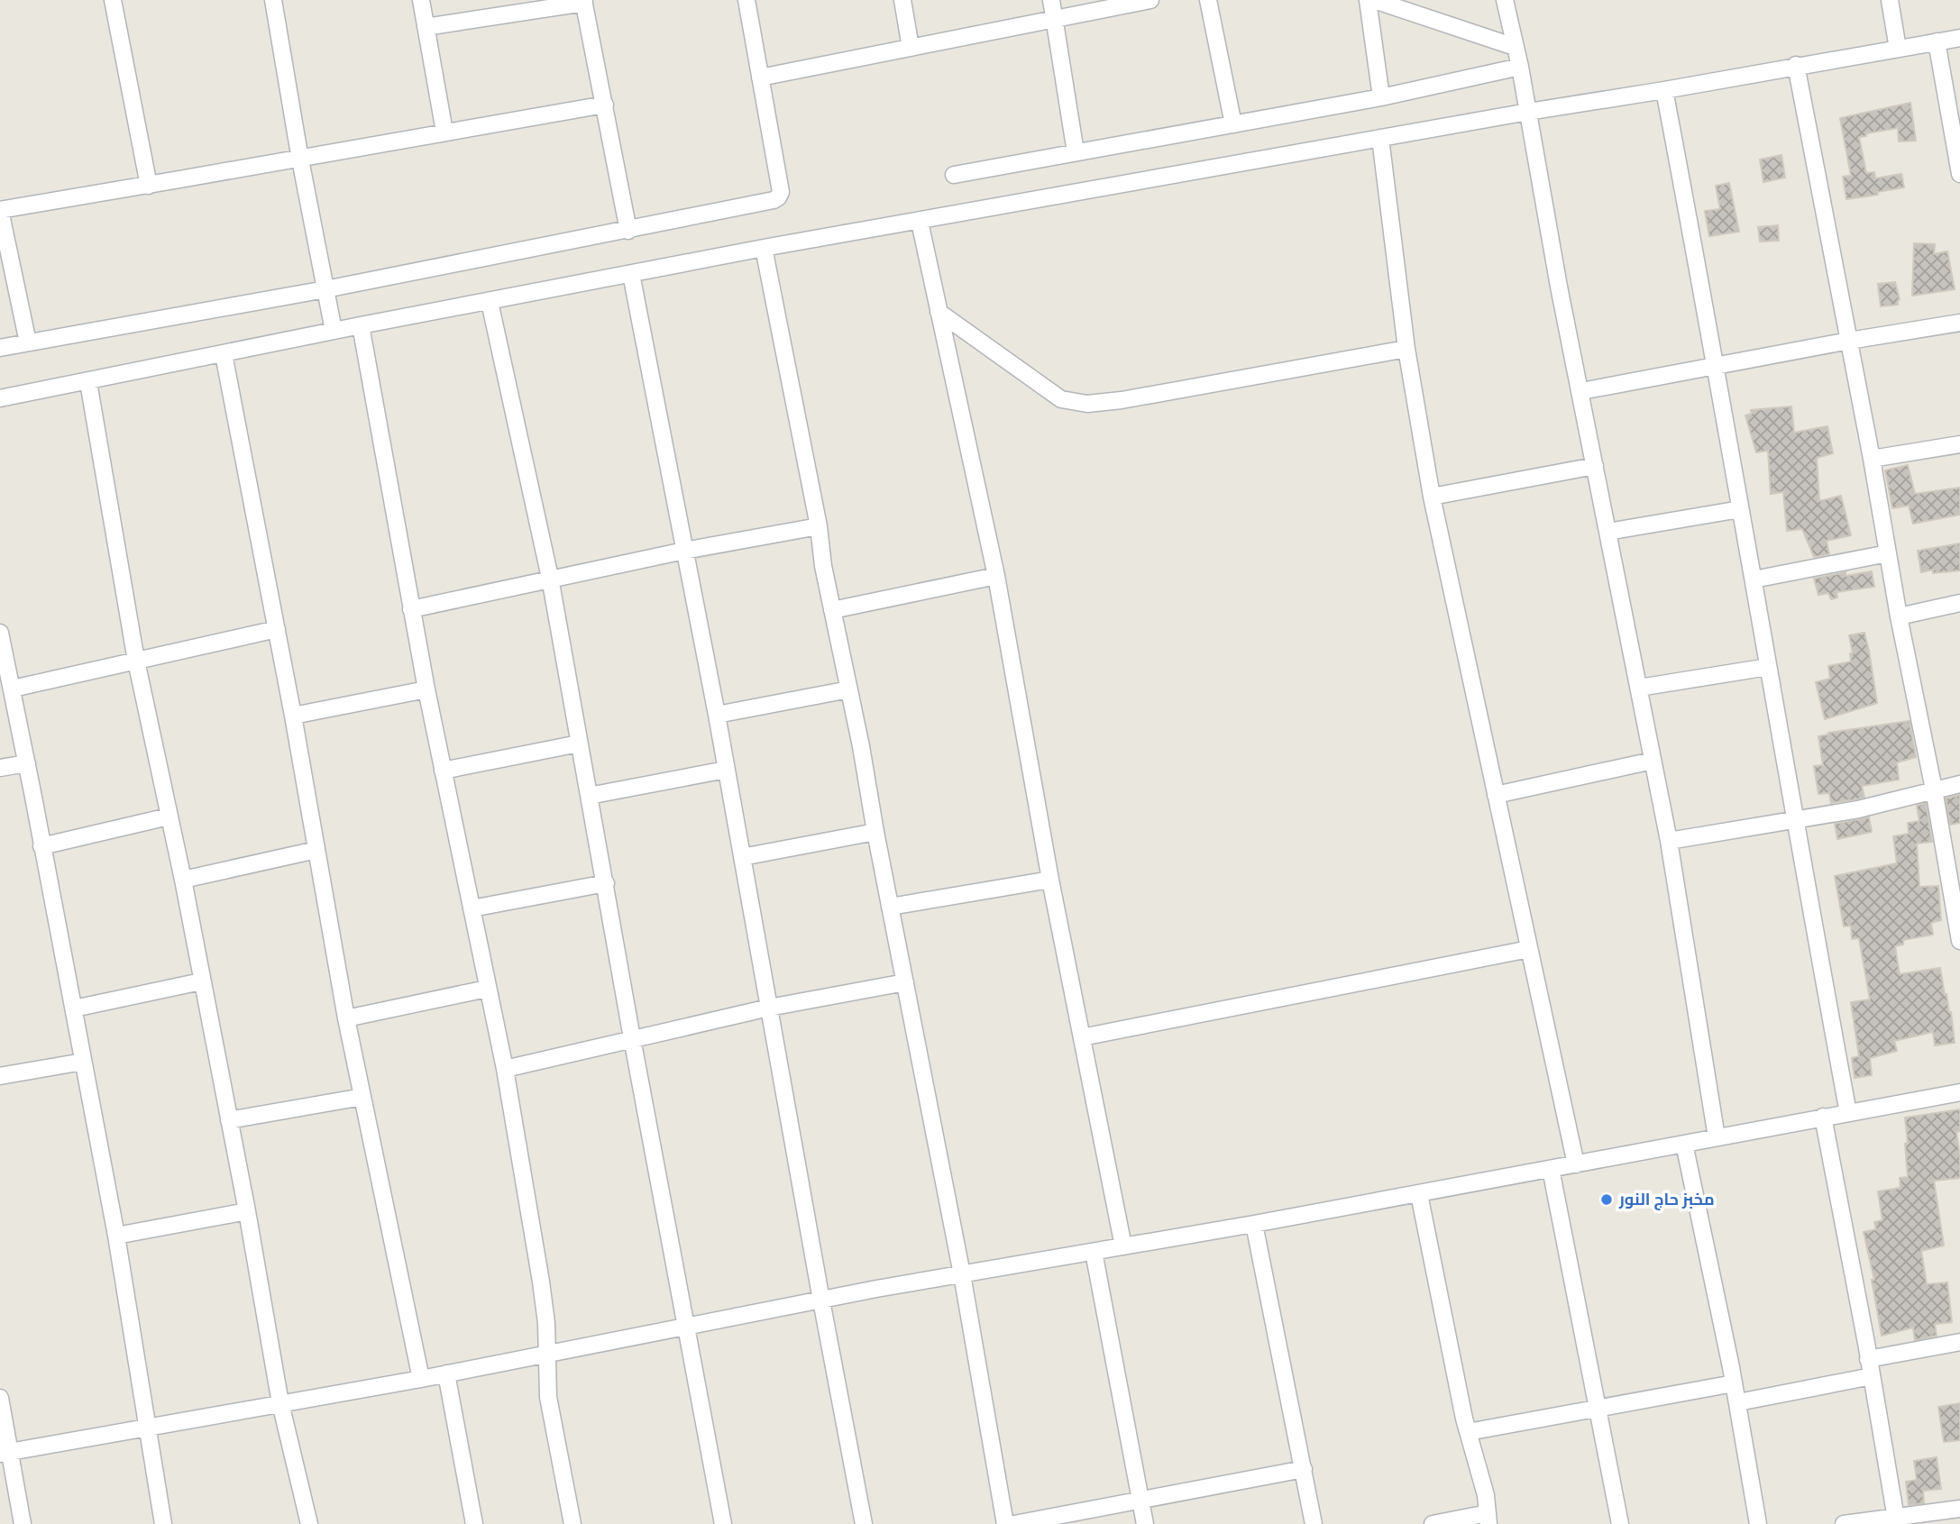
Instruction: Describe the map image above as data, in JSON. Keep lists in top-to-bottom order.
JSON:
{
  "places": ["مخبز حاج النور"]
}
